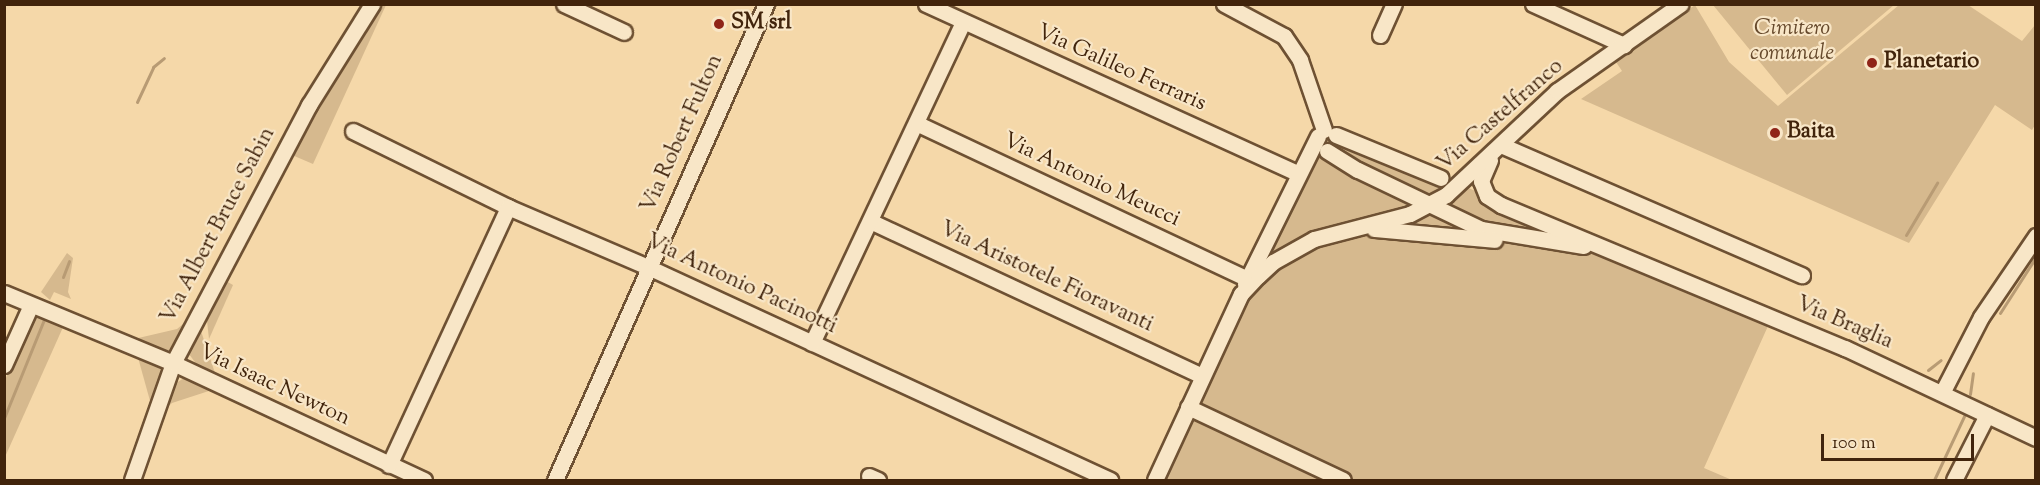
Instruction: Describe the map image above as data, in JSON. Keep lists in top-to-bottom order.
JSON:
{
  "streets": {
    "street": [
      "Via Galileo Ferraris",
      "Via Castelfranco",
      "Via Robert Fulton",
      "Via Antonio Meucci",
      "Via Albert Bruce Sabin",
      "Via Aristotele Fioravanti",
      "Via Antonio Pacinotti",
      "Via Braglia",
      "Via Isaac Newton"
    ]
  },
  "crossings": [
    ["Via Galileo Ferraris", "Via Castelfranco"],
    ["Via Castelfranco", "Via Antonio Meucci"],
    ["Via Castelfranco", "Via Aristotele Fioravanti"],
    ["Via Castelfranco", "Via Braglia"],
    ["Via Robert Fulton", "Via Antonio Pacinotti"],
    ["Via Albert Bruce Sabin", "Via Isaac Newton"]
  ],
  "parks": ["Cimitero comunale"],
  "places": ["SM srl", "Planetario", "Baita"],
  "scale_bar": "100 m"
}
